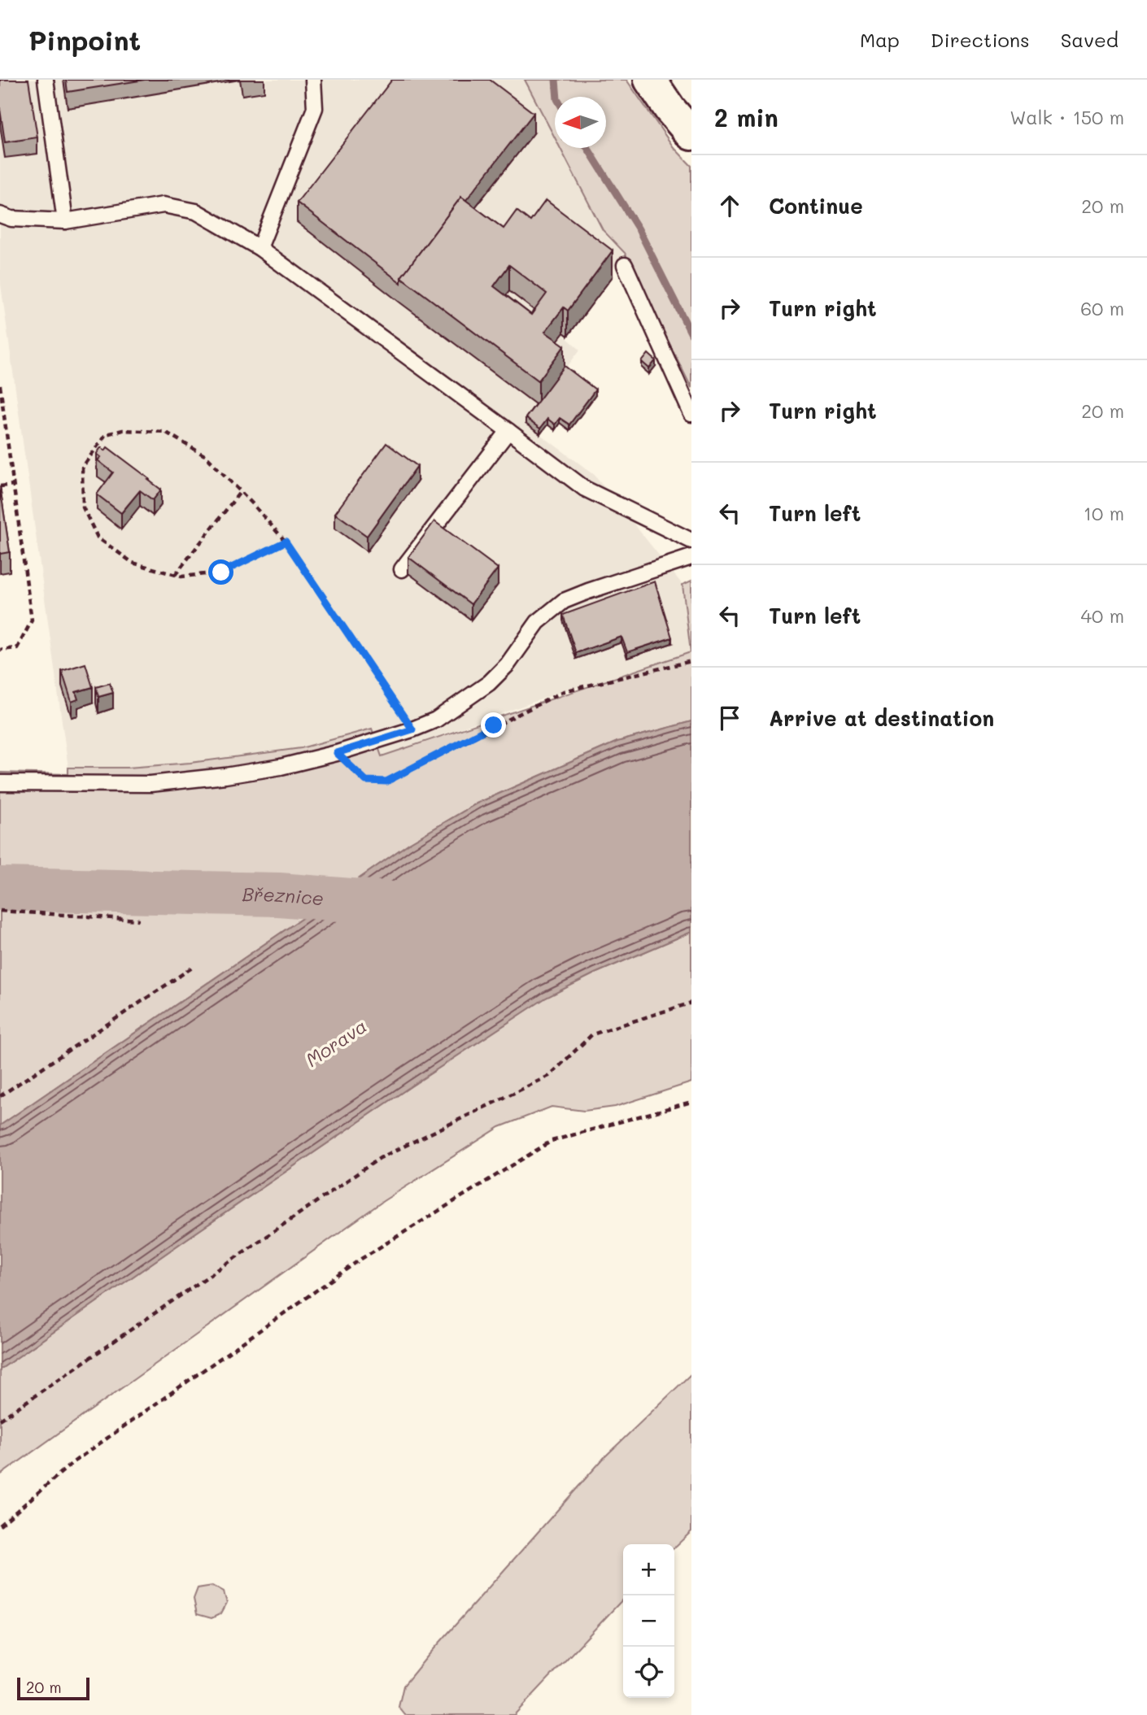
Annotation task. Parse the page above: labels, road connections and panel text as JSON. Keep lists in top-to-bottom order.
{
  "water": ["Březnice", "Morava"],
  "scale_bar": "20 m",
  "north": "left",
  "page": {
    "header": "Pinpoint",
    "nav": ["Map", "Directions", "Saved"],
    "heading": ["2 min", "Walk · 150 m"],
    "list": [
      ["Continue", "20 m"],
      ["Turn right", "60 m"],
      ["Turn right", "20 m"],
      ["Turn left", "10 m"],
      ["Turn left", "40 m"],
      "Arrive at destination"
    ],
    "map_buttons": ["+", "−"],
    "scale": "20 m"
  }
}
